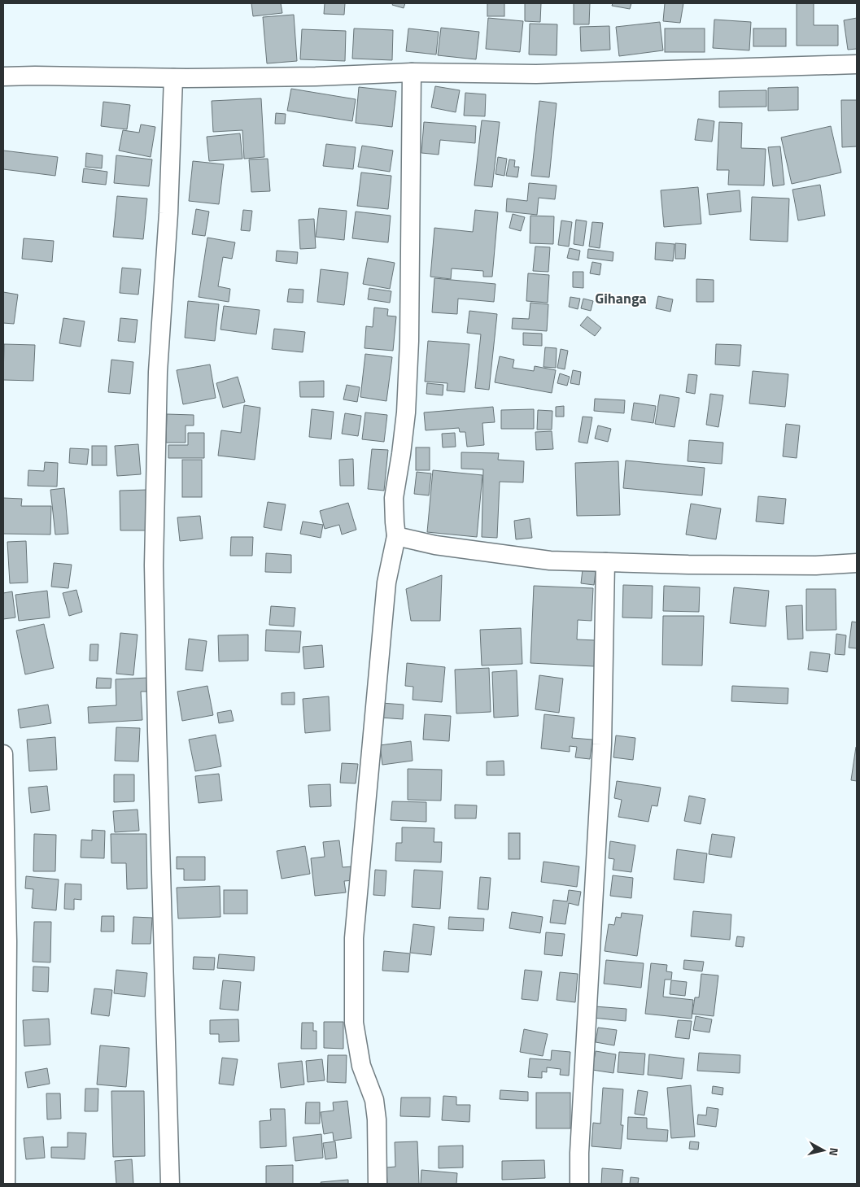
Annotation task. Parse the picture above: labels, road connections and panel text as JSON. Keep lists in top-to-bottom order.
{
  "districts": ["Gihanga"],
  "north": "right"
}
